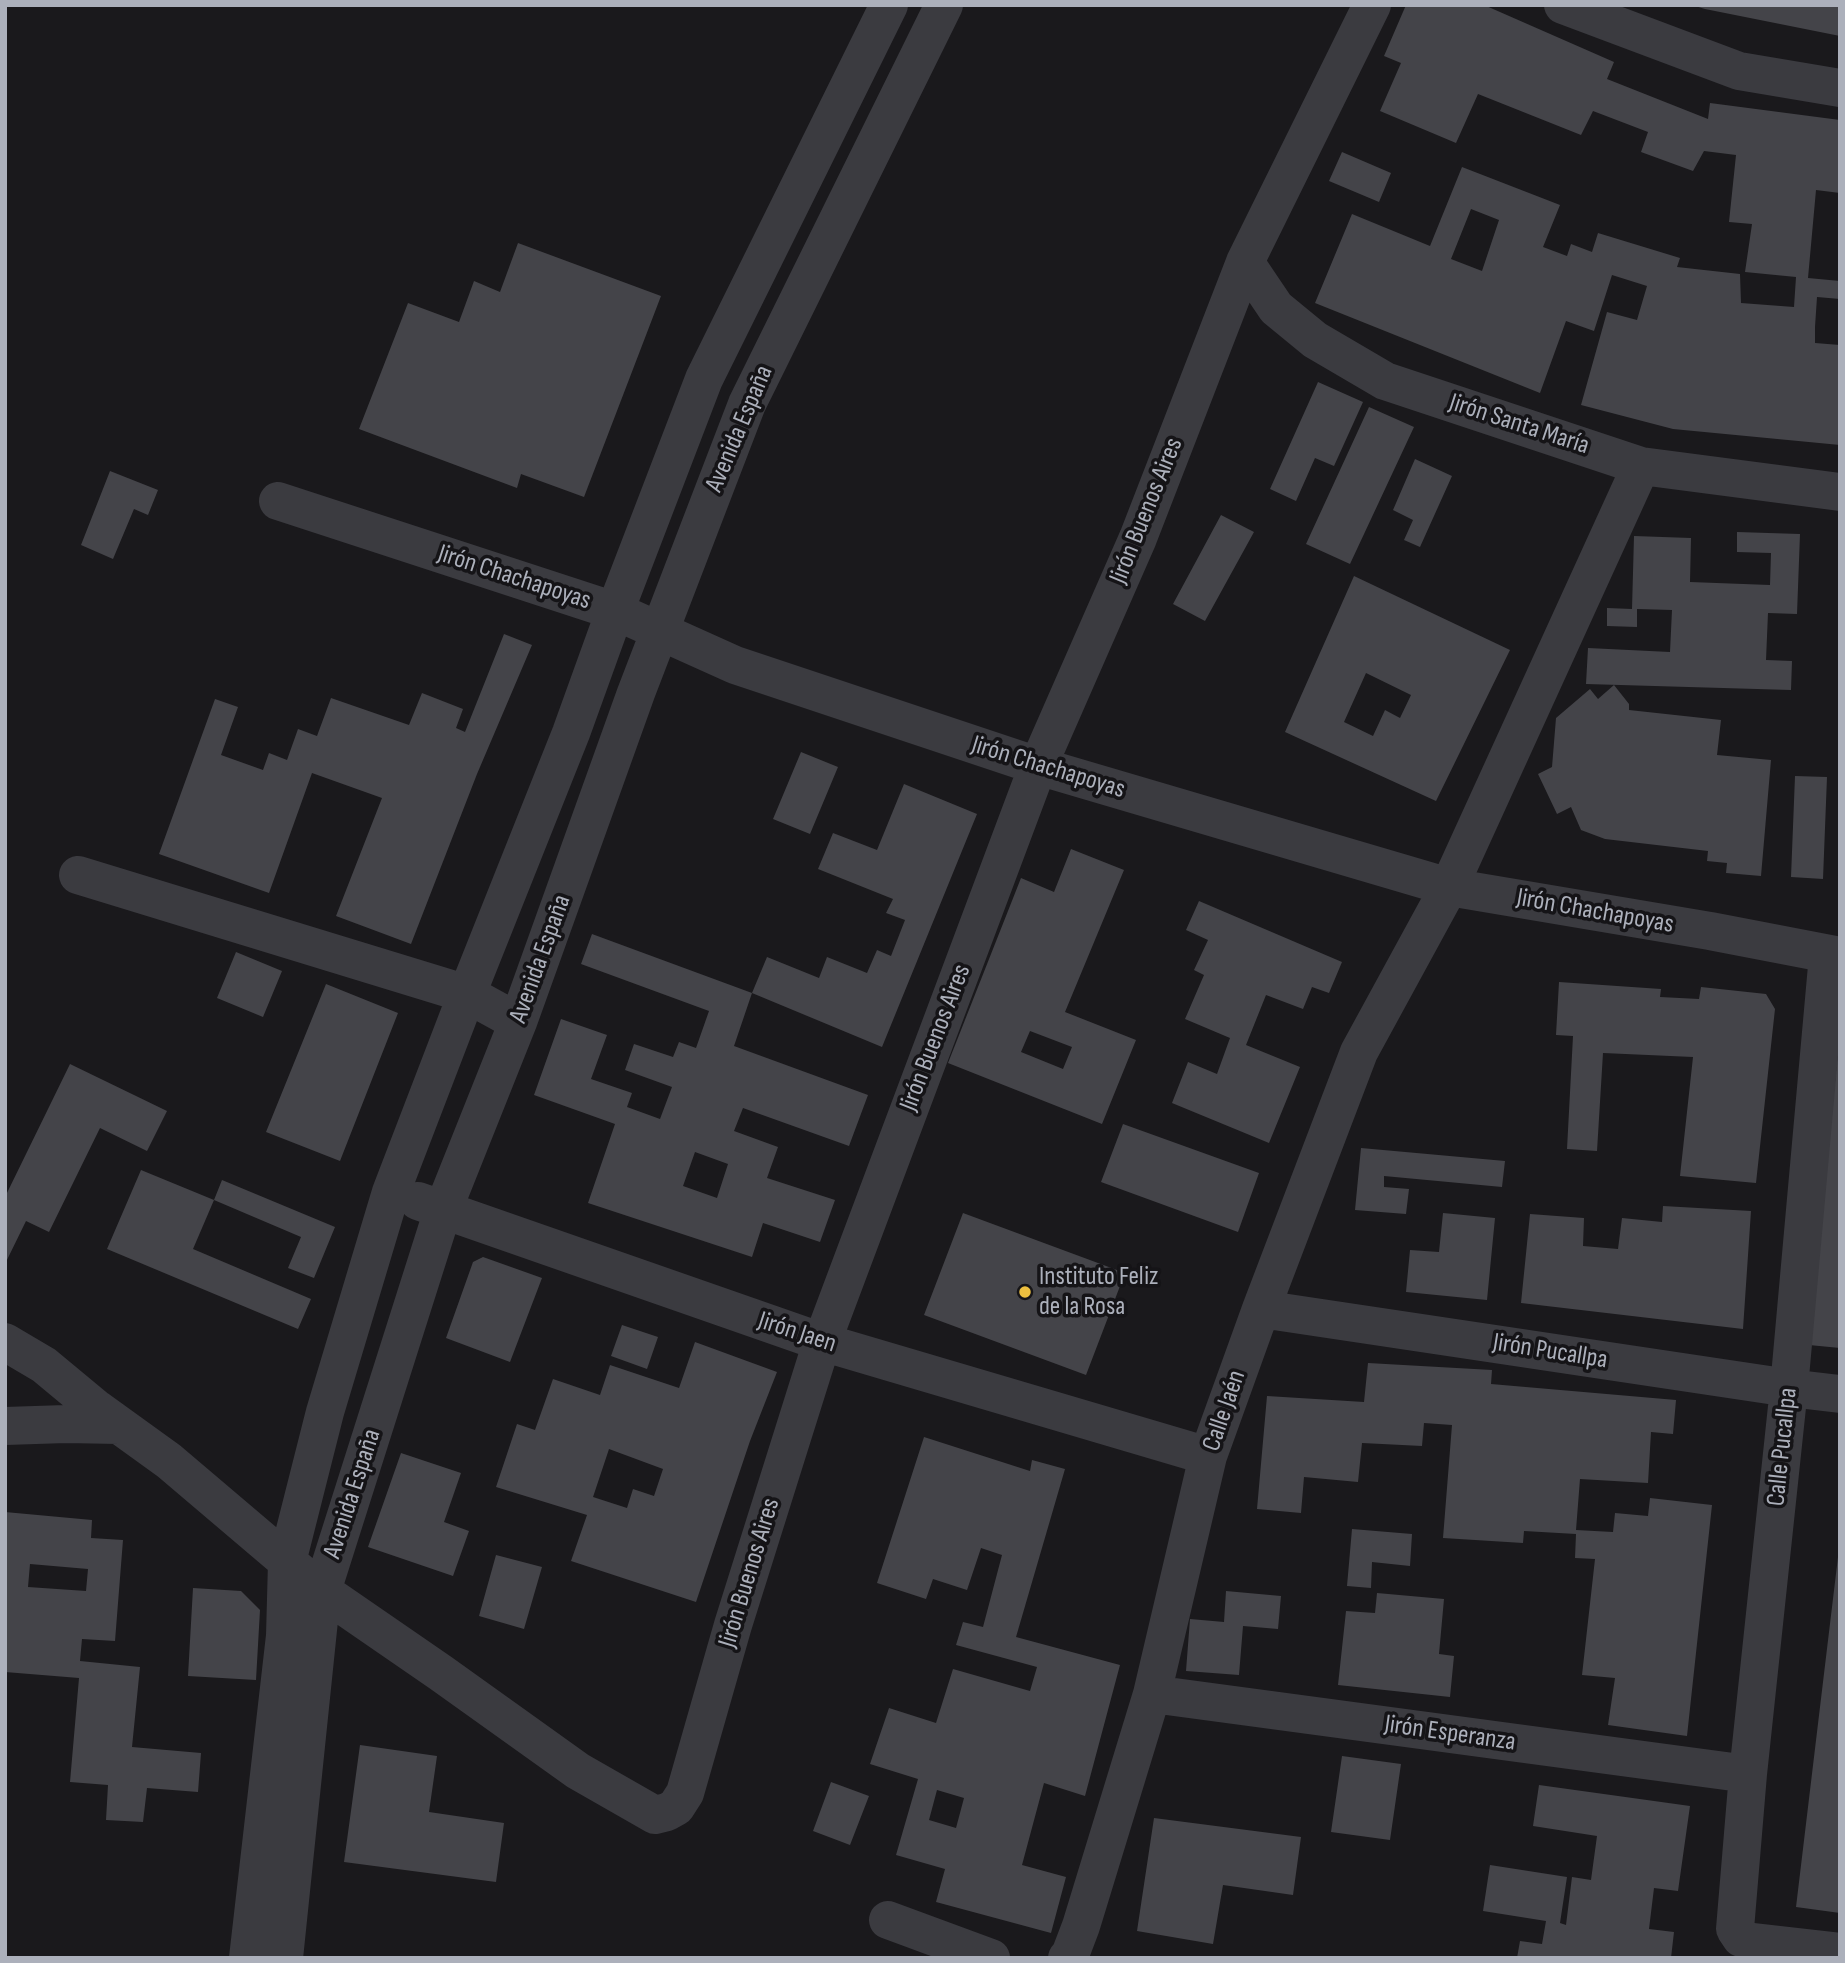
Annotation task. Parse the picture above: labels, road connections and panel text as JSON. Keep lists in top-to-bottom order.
{
  "streets": {
    "street": [
      "Jirón Santa María",
      "Avenida España",
      "Jirón Buenos Aires",
      "Jirón Chachapoyas",
      "Jirón Jaen",
      "Jirón Pucallpa",
      "Calle Jaén",
      "Calle Pucallpa",
      "Jirón Esperanza"
    ]
  },
  "crossings": [
    ["Jirón Santa María", "Jirón Buenos Aires"],
    ["Jirón Santa María", "Calle Jaén"],
    ["Avenida España", "Jirón Buenos Aires"],
    ["Avenida España", "Jirón Chachapoyas"],
    ["Avenida España", "Jirón Jaen"],
    ["Jirón Buenos Aires", "Jirón Chachapoyas"],
    ["Jirón Buenos Aires", "Jirón Jaen"],
    ["Jirón Chachapoyas", "Calle Jaén"],
    ["Jirón Chachapoyas", "Calle Pucallpa"],
    ["Jirón Jaen", "Calle Jaén"],
    ["Jirón Pucallpa", "Calle Jaén"],
    ["Jirón Pucallpa", "Calle Pucallpa"],
    ["Calle Jaén", "Jirón Esperanza"],
    ["Calle Pucallpa", "Jirón Esperanza"]
  ],
  "places": ["Instituto Feliz de la Rosa"]
}
